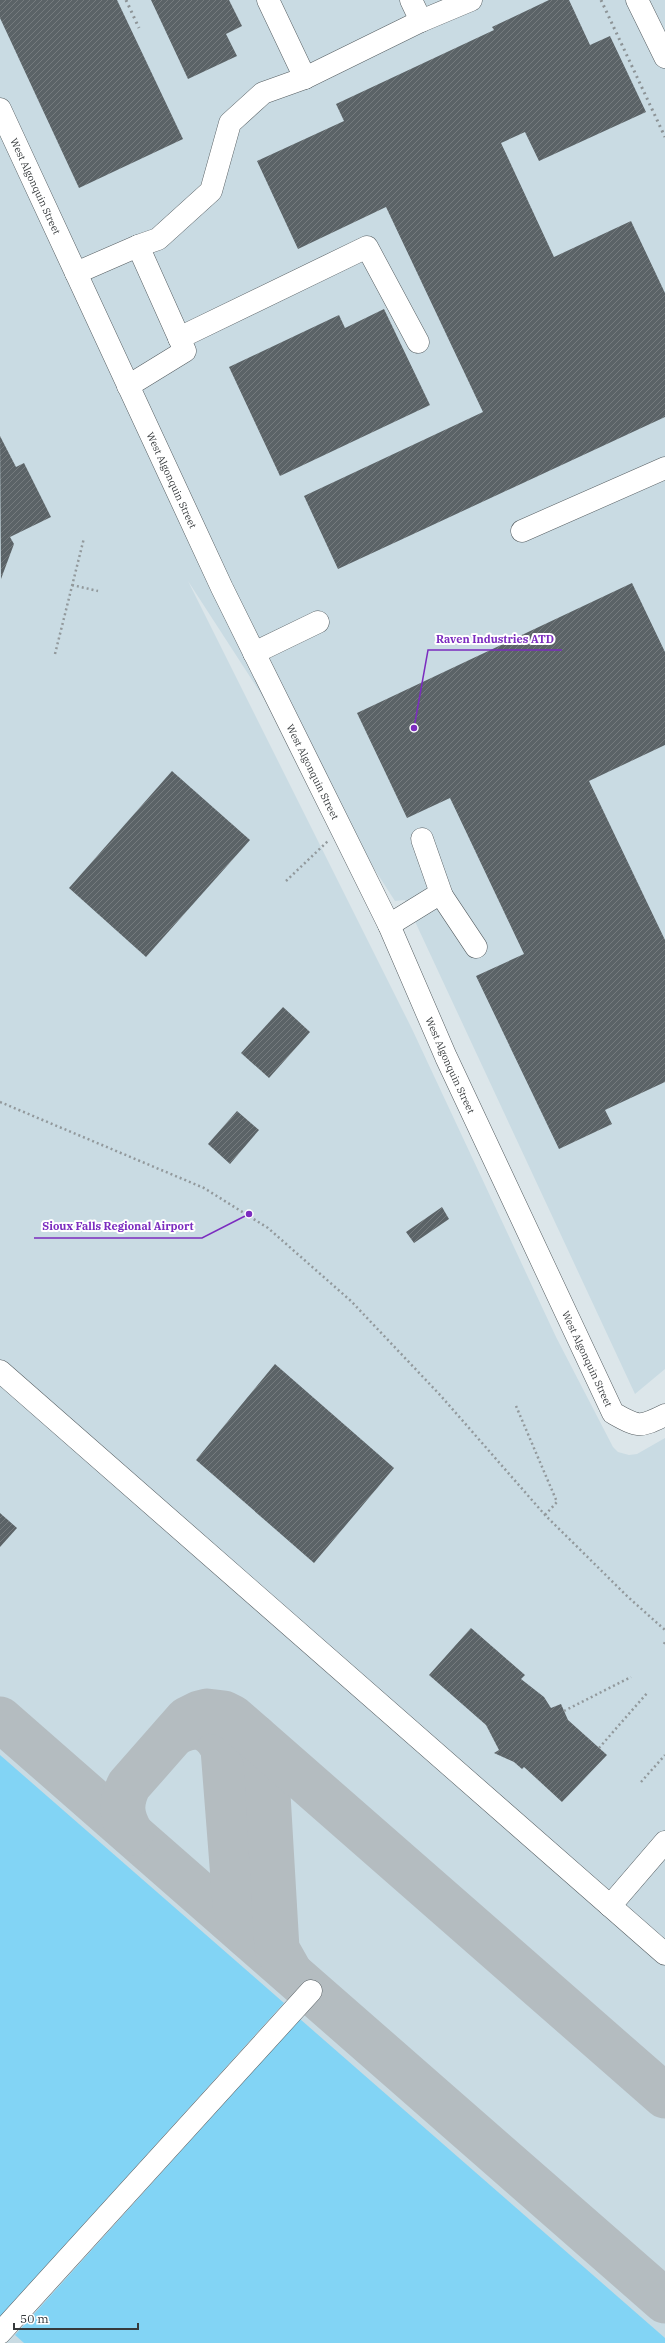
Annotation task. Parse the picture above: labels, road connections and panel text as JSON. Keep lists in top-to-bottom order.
{
  "streets": {
    "street": ["West Algonquin Street"]
  },
  "places": ["Raven Industries ATD", "Sioux Falls Regional Airport"],
  "scale_bar": "50 m"
}
